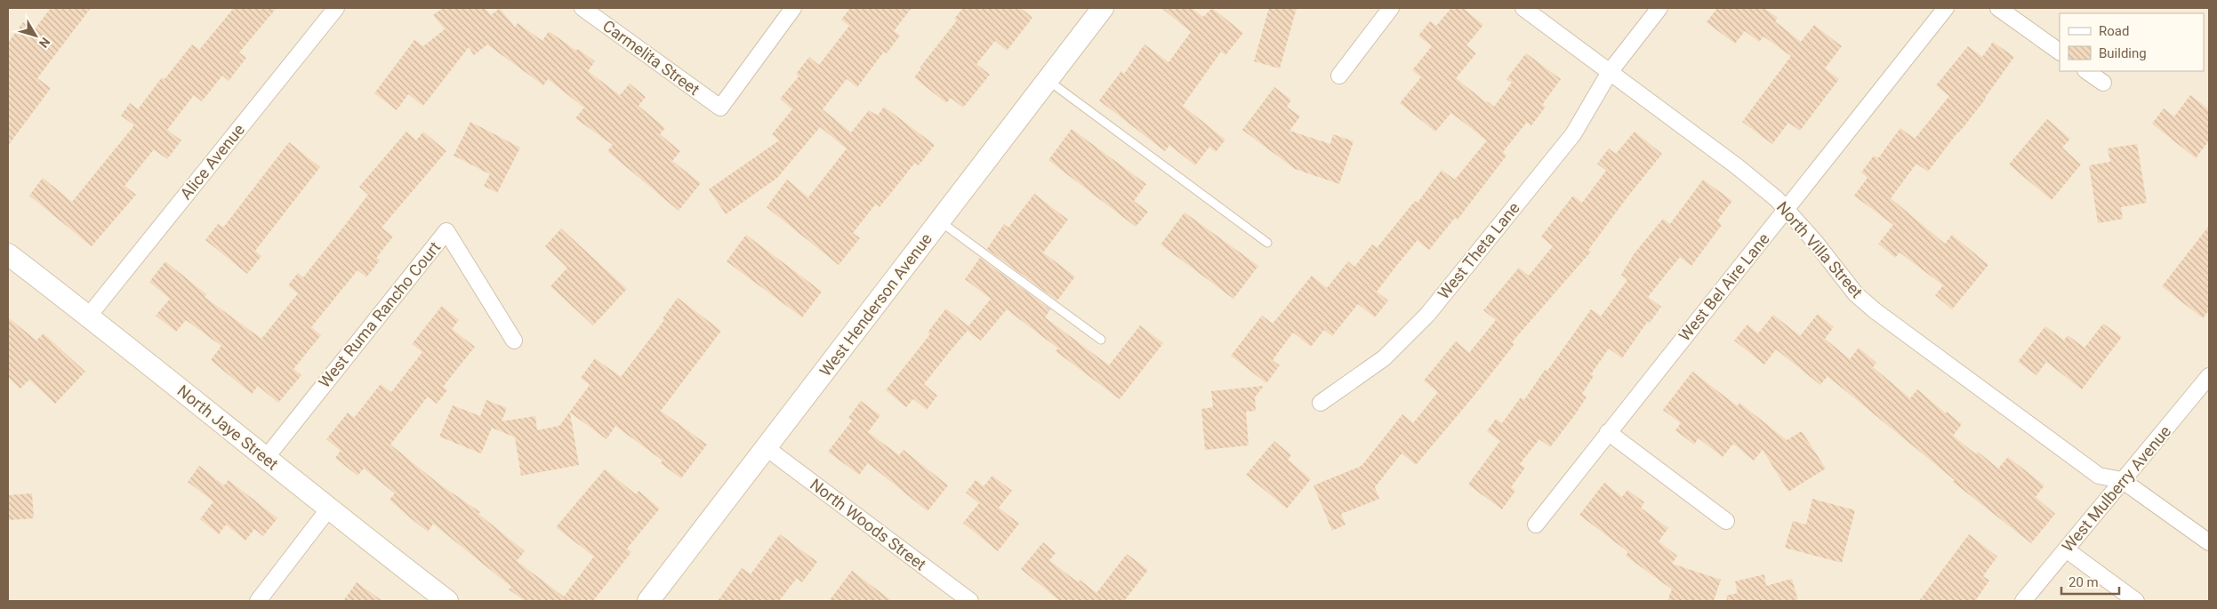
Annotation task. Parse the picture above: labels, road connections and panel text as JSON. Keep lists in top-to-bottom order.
{
  "streets": {
    "main road": ["West Henderson Avenue", "North Jaye Street"],
    "street": [
      "Carmelita Street",
      "Alice Avenue",
      "North Villa Street",
      "West Theta Lane",
      "West Bel Aire Lane",
      "West Ruma Rancho Court",
      "West Mulberry Avenue",
      "North Woods Street"
    ]
  },
  "crossings": [
    ["Alice Avenue", "North Jaye Street"],
    ["North Villa Street", "West Theta Lane"],
    ["North Villa Street", "West Bel Aire Lane"],
    ["North Villa Street", "West Mulberry Avenue"],
    ["West Henderson Avenue", "North Woods Street"],
    ["West Ruma Rancho Court", "North Jaye Street"]
  ],
  "legend": ["Road", "Building"],
  "scale_bar": "20 m",
  "north": "bottom right"
}
